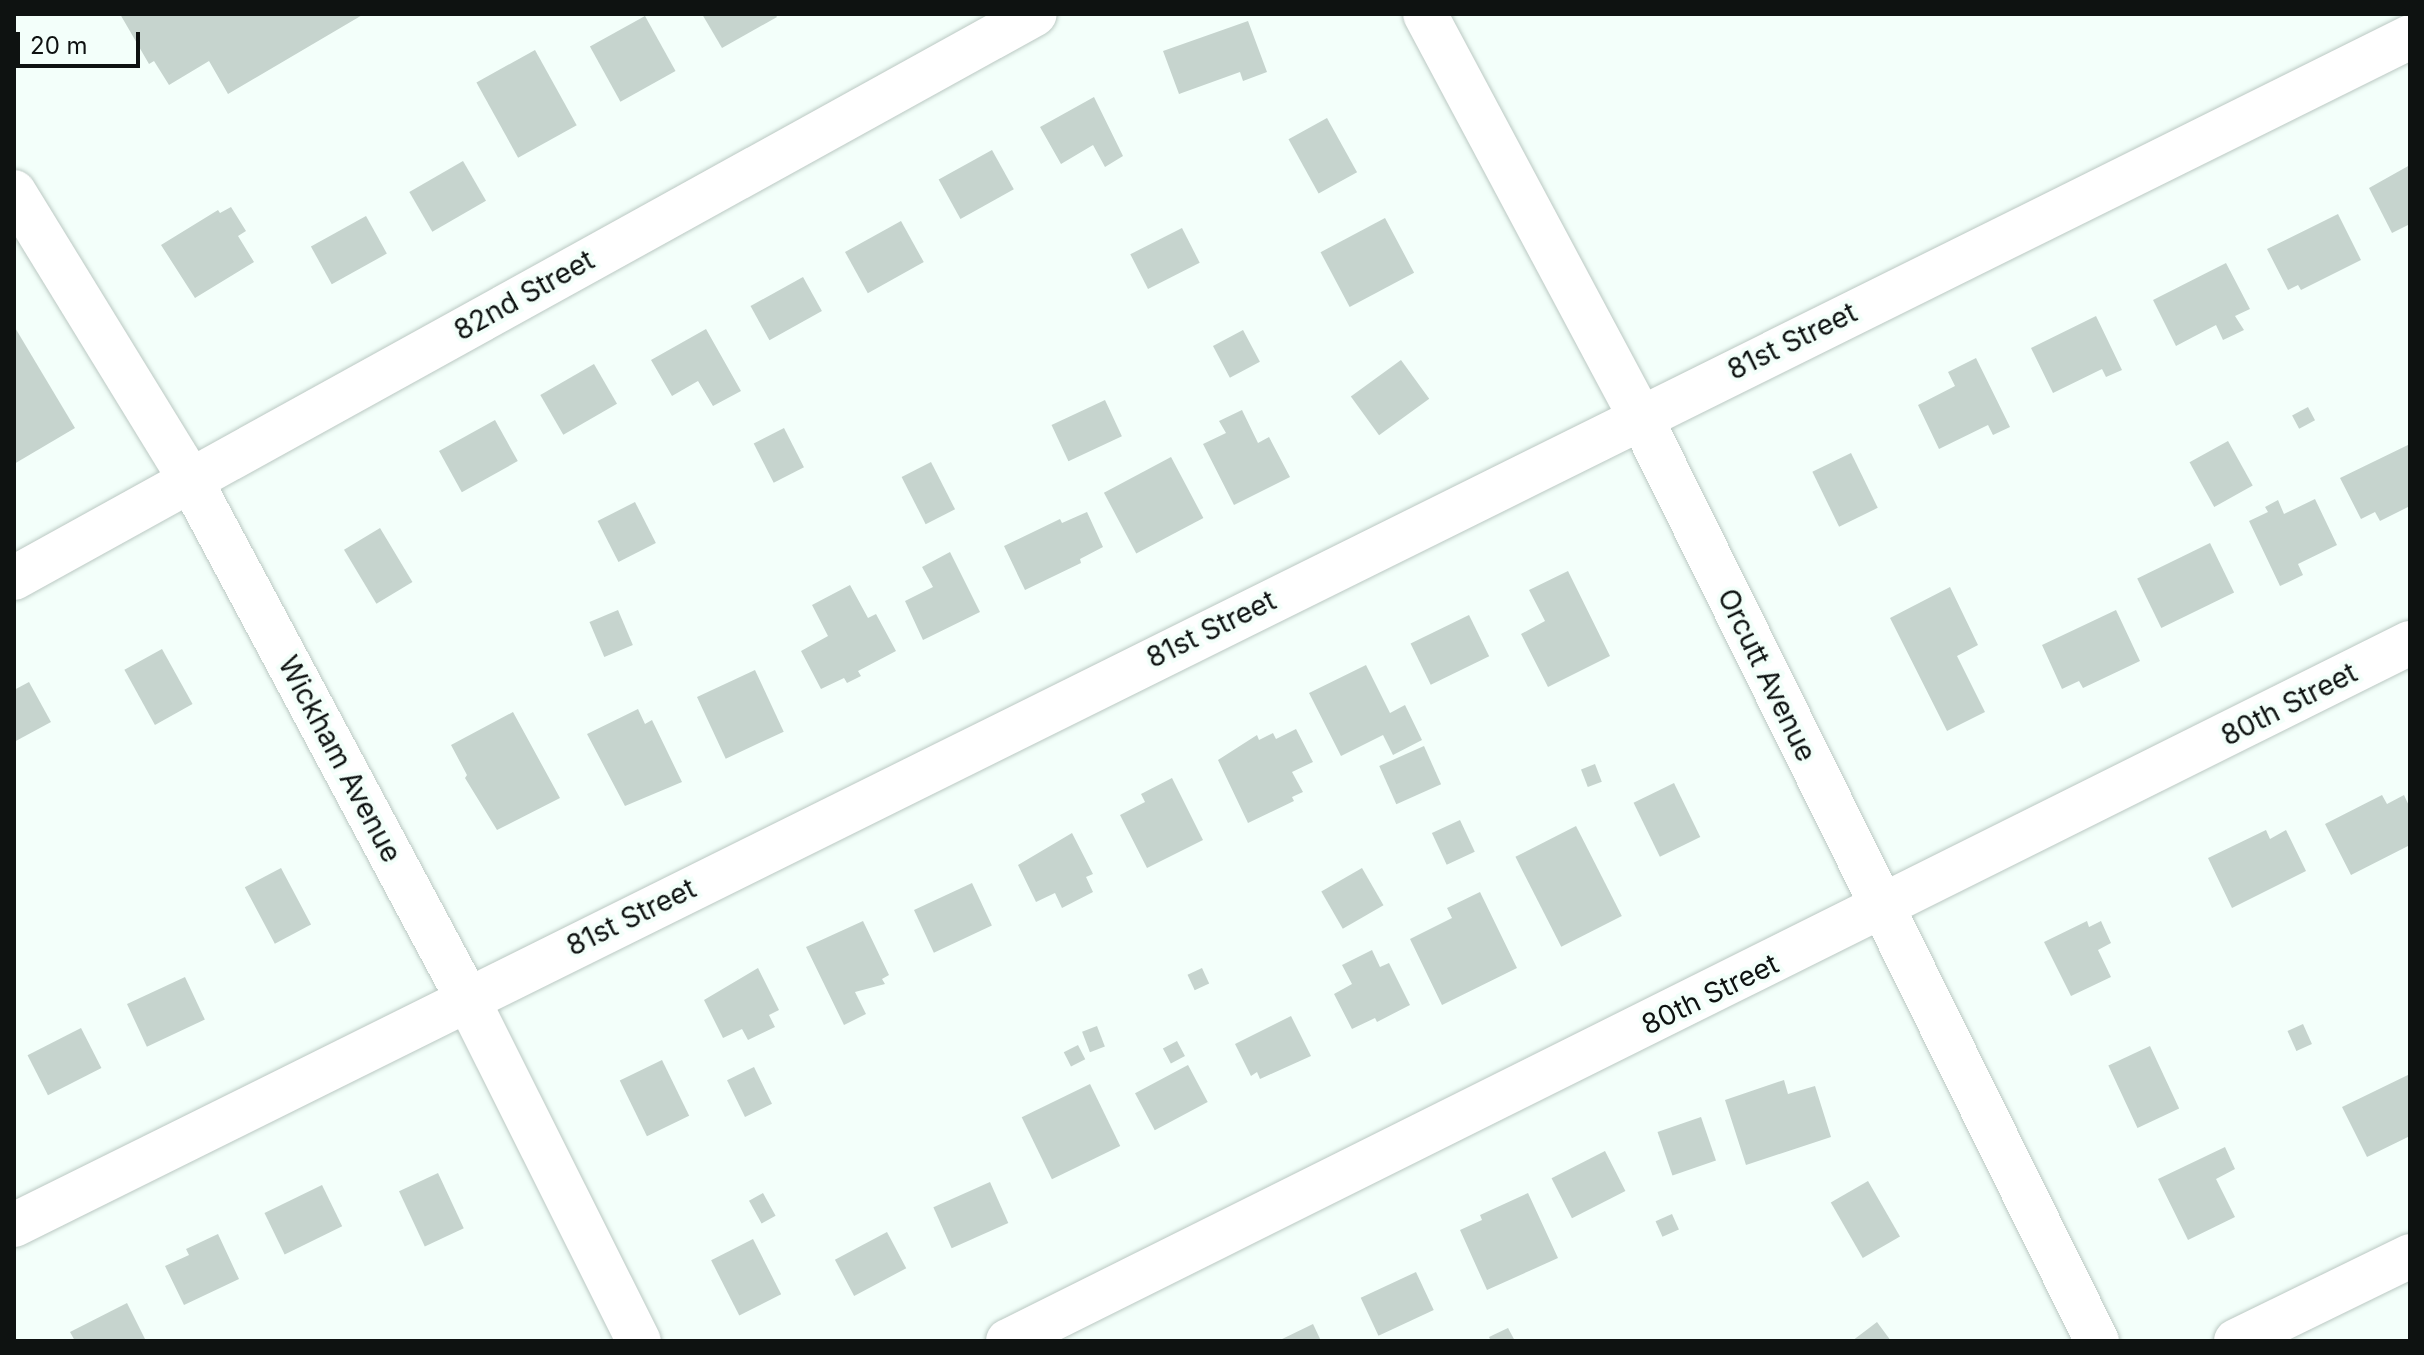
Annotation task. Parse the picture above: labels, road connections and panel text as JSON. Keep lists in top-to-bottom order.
{
  "streets": {
    "street": [
      "82nd Street",
      "81st Street",
      "Orcutt Avenue",
      "80th Street",
      "Wickham Avenue"
    ]
  },
  "crossings": [
    ["82nd Street", "Wickham Avenue"],
    ["81st Street", "Orcutt Avenue"],
    ["81st Street", "Wickham Avenue"],
    ["Orcutt Avenue", "80th Street"]
  ],
  "scale_bar": "20 m"
}
